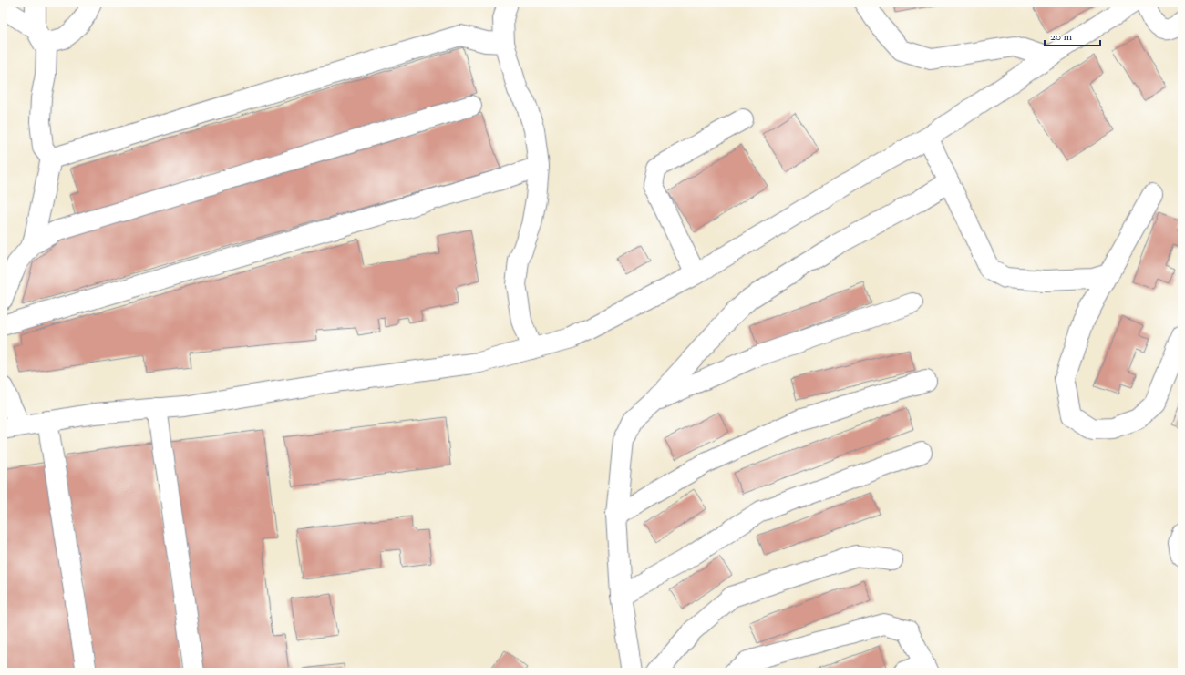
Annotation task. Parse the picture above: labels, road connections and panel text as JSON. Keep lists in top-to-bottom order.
{
  "scale_bar": "20 m"
}
